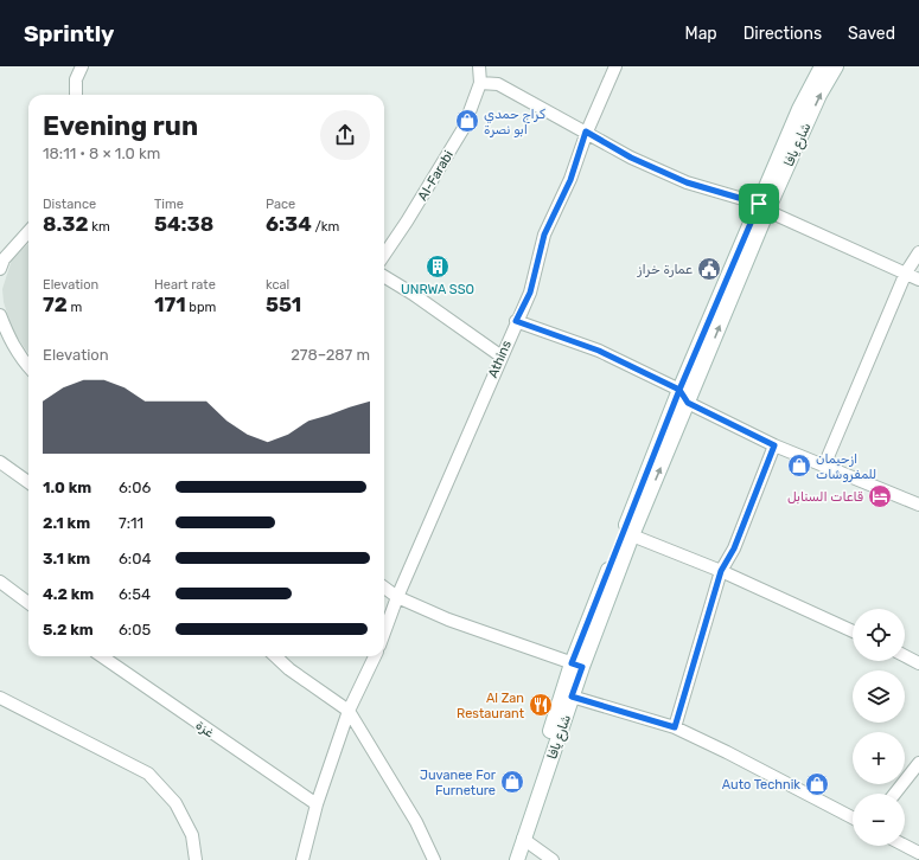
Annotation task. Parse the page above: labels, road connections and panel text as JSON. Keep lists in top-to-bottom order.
{
  "streets": {
    "main road": ["شارع يافا"],
    "street": ["Al-Farabi", "Athins", "غزة"]
  },
  "places": {
    "shop": [
      "كراج حمدي ابو نصرة",
      "ازحيمان للمفروشات",
      "Juvanee For Furneture",
      "Auto Technik"
    ],
    "building": ["UNRWA SSO"],
    "public building": ["عمارة خراز"],
    "hotel": ["قاعات السنابل"],
    "restaurant": ["Al Zan Restaurant"]
  },
  "page": {
    "header": "Sprintly",
    "nav": ["Map", "Directions", "Saved"],
    "heading": ["Evening run", "18:11 · 8 × 1.0 km"],
    "stats": [
      ["Distance", "8.32 km"],
      ["Time", "54:38"],
      ["Pace", "6:34 /km"],
      ["Elevation", "72 m"],
      ["Heart rate", "171 bpm"],
      ["kcal", "551"]
    ],
    "chart": ["Elevation", "278–287 m"],
    "list": [
      {
        "name": "1.0 km",
        "note": "6:06"
      },
      {
        "name": "2.1 km",
        "note": "7:11"
      },
      {
        "name": "3.1 km",
        "note": "6:04"
      },
      {
        "name": "4.2 km",
        "note": "6:54"
      },
      {
        "name": "5.2 km",
        "note": "6:05"
      }
    ],
    "map_buttons": ["+", "−"]
  }
}
